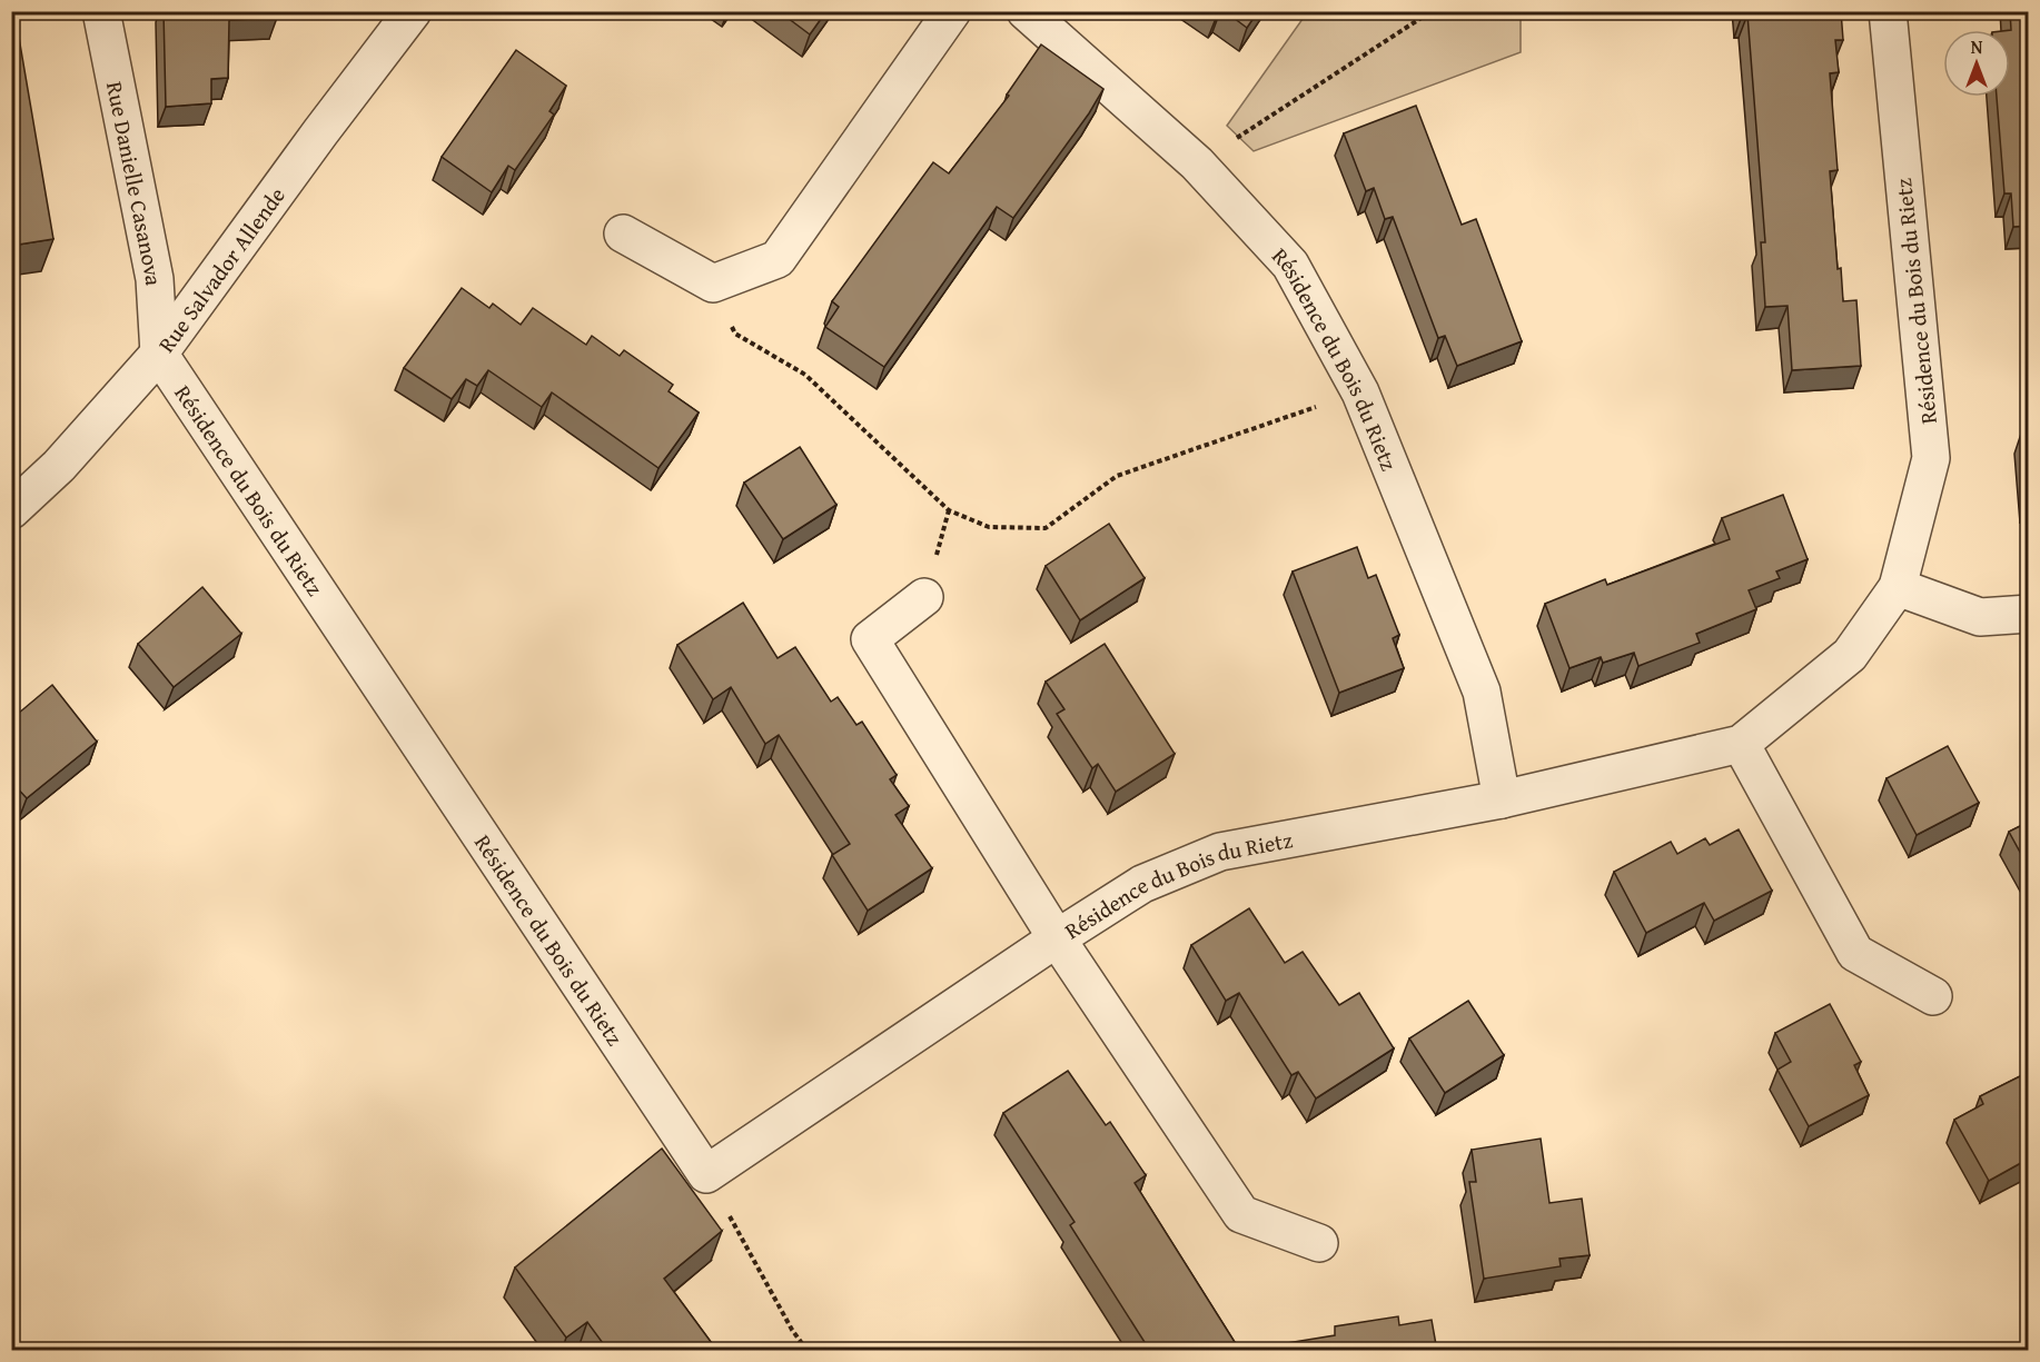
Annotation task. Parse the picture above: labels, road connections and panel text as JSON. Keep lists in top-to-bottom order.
{
  "streets": {
    "street": ["Rue Danielle Casanova", "Rue Salvador Allende", "Résidence du Bois du Rietz"]
  },
  "crossings": [
    ["Rue Danielle Casanova", "Rue Salvador Allende"],
    ["Rue Danielle Casanova", "Résidence du Bois du Rietz"],
    ["Rue Salvador Allende", "Résidence du Bois du Rietz"]
  ],
  "north": "top"
}
